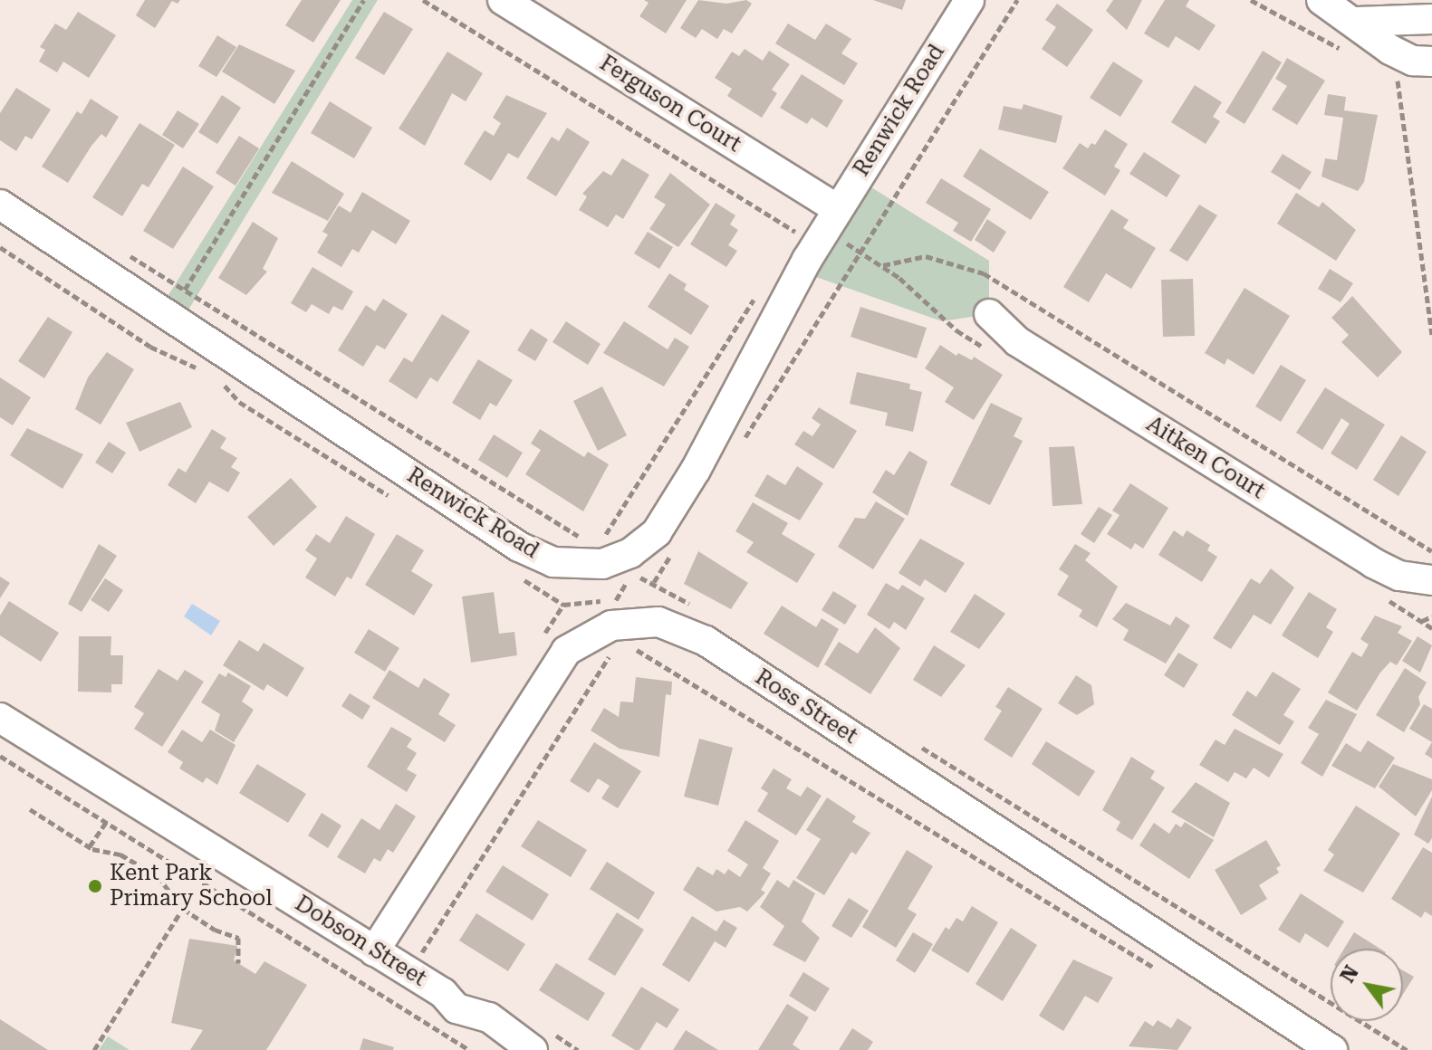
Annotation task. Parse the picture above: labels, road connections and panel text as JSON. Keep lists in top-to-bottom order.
{
  "streets": {
    "street": [
      "Ferguson Court",
      "Renwick Road",
      "Aitken Court",
      "Ross Street",
      "Dobson Street"
    ]
  },
  "crossings": [
    ["Ferguson Court", "Renwick Road"],
    ["Ross Street", "Dobson Street"]
  ],
  "places": ["Kent Park Primary School"],
  "north": "top left"
}
